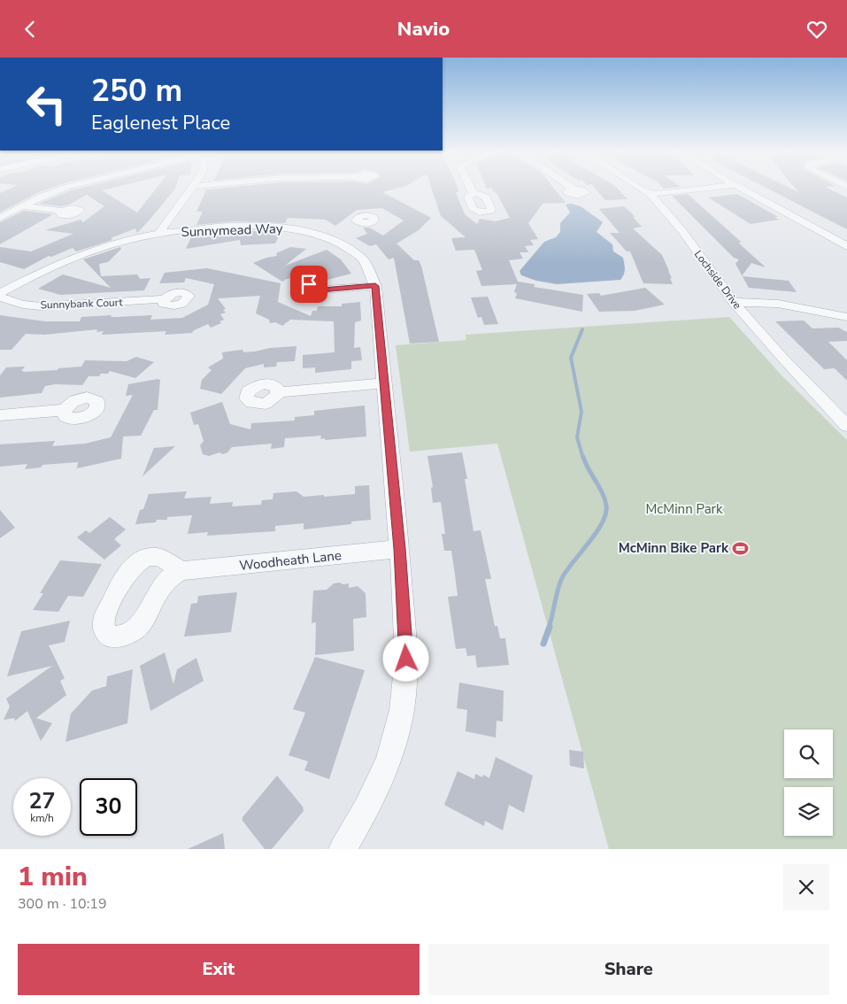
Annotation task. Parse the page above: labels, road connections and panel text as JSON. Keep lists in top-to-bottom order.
{
  "streets": {
    "street": [
      "Sunnymead Way",
      "Lochside Drive",
      "Sunnybank Court",
      "Woodheath Lane"
    ]
  },
  "crossings": [
    ["Sunnymead Way", "Woodheath Lane"]
  ],
  "parks": ["McMinn Park"],
  "places": {
    "sports": ["McMinn Bike Park"]
  },
  "page": {
    "header": "Navio",
    "turn": ["250 m", "Eaglenest Place"],
    "speed": "27 km/h",
    "limit": "30",
    "heading": ["1 min", "300 m · 10:19"],
    "buttons": ["Exit", "Share"]
  }
}
